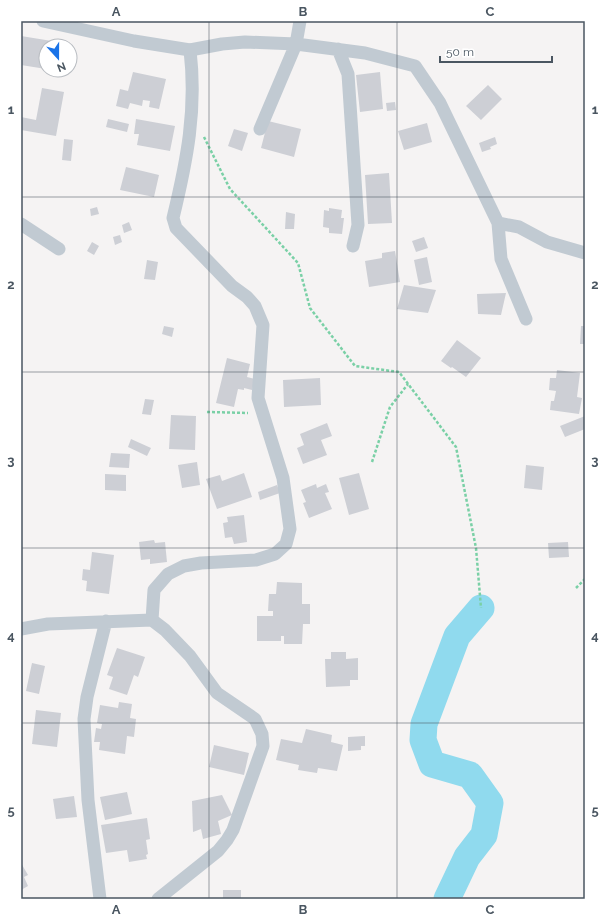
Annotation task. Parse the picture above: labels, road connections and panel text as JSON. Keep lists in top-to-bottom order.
{
  "scale_bar": "50 m",
  "north": "bottom",
  "grid": {
    "columns": ["A", "B", "C"],
    "rows": [
      "1",
      "2",
      "3",
      "4",
      "5"
    ]
  }
}
